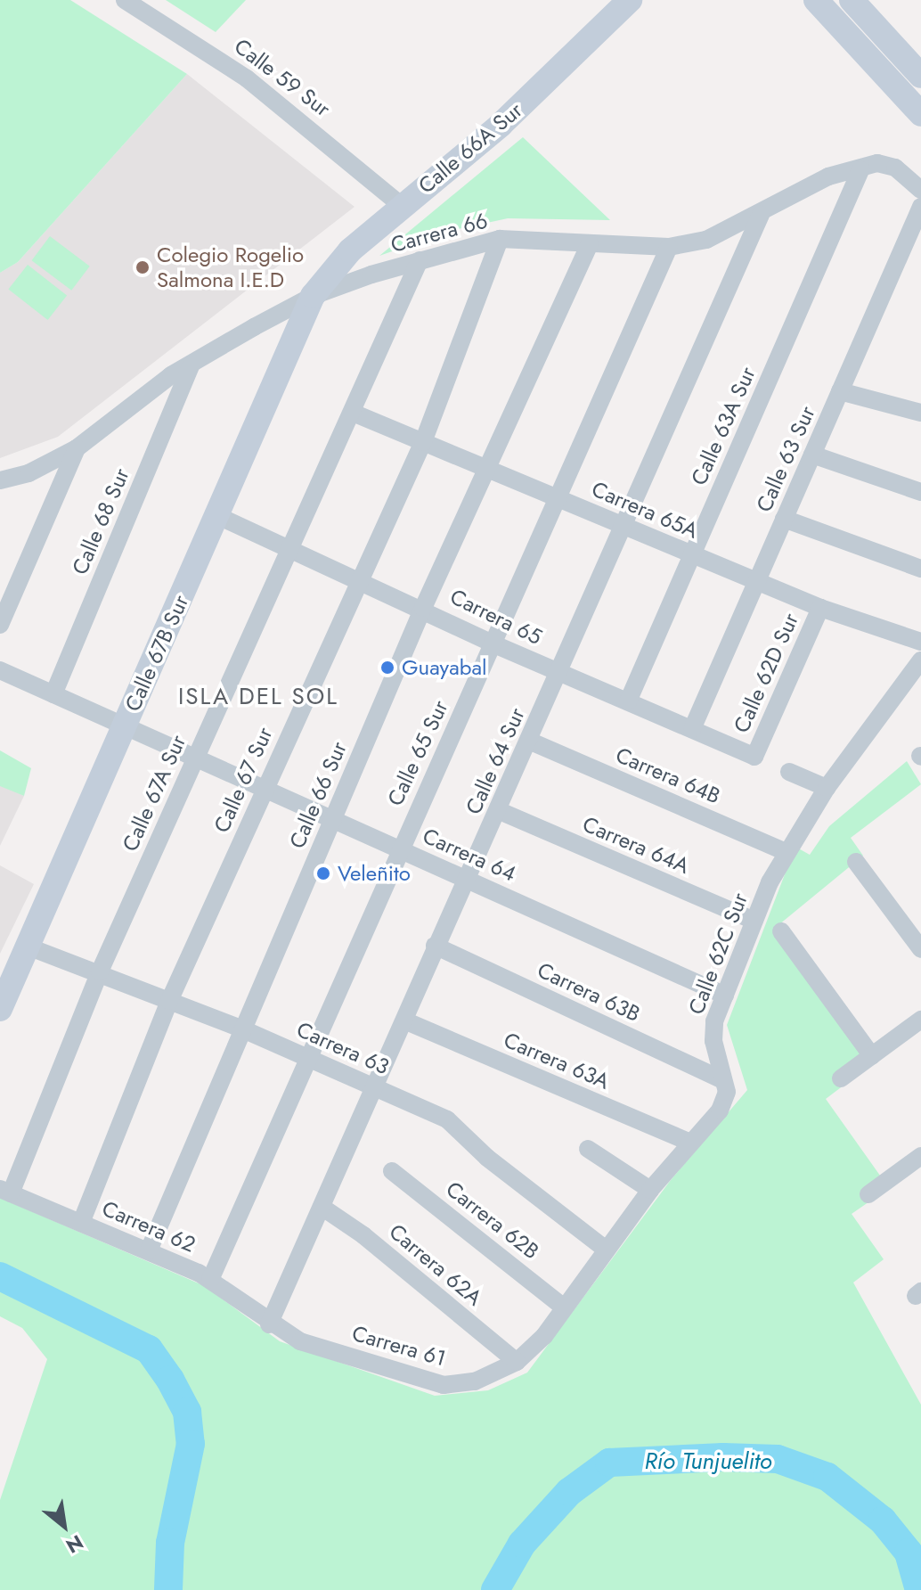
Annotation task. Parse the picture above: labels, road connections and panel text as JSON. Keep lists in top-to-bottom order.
{
  "streets": {
    "street": [
      "Calle 59 Sur",
      "Calle 66A Sur",
      "Carrera 66",
      "Calle 63A Sur",
      "Calle 63 Sur",
      "Carrera 65A",
      "Calle 68 Sur",
      "Carrera 65",
      "Calle 67B Sur",
      "Calle 62D Sur",
      "Calle 65 Sur",
      "Calle 64 Sur",
      "Carrera 64B",
      "Calle 67 Sur",
      "Calle 67A Sur",
      "Calle 66 Sur",
      "Carrera 64A",
      "Carrera 64",
      "Calle 62C Sur",
      "Carrera 63B",
      "Carrera 63",
      "Carrera 63A",
      "Carrera 62B",
      "Carrera 62",
      "Carrera 62A",
      "Carrera 61"
    ]
  },
  "crossings": [
    ["Calle 59 Sur", "Calle 66A Sur"],
    ["Calle 66A Sur", "Carrera 66"],
    ["Calle 66A Sur", "Calle 67B Sur"],
    ["Carrera 66", "Calle 63A Sur"],
    ["Carrera 66", "Calle 68 Sur"],
    ["Carrera 66", "Calle 67B Sur"],
    ["Carrera 66", "Calle 65 Sur"],
    ["Carrera 66", "Calle 64 Sur"],
    ["Carrera 66", "Calle 67 Sur"],
    ["Carrera 66", "Calle 67A Sur"],
    ["Carrera 66", "Calle 66 Sur"],
    ["Calle 63A Sur", "Carrera 65A"],
    ["Calle 63A Sur", "Carrera 65"],
    ["Calle 63 Sur", "Carrera 65A"],
    ["Calle 63 Sur", "Carrera 65"],
    ["Carrera 65A", "Calle 62D Sur"],
    ["Carrera 65A", "Calle 65 Sur"],
    ["Carrera 65A", "Calle 64 Sur"],
    ["Carrera 65A", "Calle 67 Sur"],
    ["Carrera 65A", "Calle 67A Sur"],
    ["Carrera 65A", "Calle 66 Sur"],
    ["Calle 68 Sur", "Carrera 64"],
    ["Carrera 65", "Calle 67B Sur"],
    ["Carrera 65", "Calle 62D Sur"],
    ["Carrera 65", "Calle 65 Sur"],
    ["Carrera 65", "Calle 64 Sur"],
    ["Carrera 65", "Calle 67 Sur"],
    ["Carrera 65", "Calle 67A Sur"],
    ["Carrera 65", "Calle 66 Sur"],
    ["Calle 67B Sur", "Carrera 64"],
    ["Calle 67B Sur", "Carrera 63"],
    ["Calle 65 Sur", "Carrera 64"],
    ["Calle 65 Sur", "Carrera 63"],
    ["Calle 65 Sur", "Carrera 62"],
    ["Calle 64 Sur", "Carrera 64B"],
    ["Calle 64 Sur", "Carrera 64A"],
    ["Calle 64 Sur", "Carrera 64"],
    ["Calle 64 Sur", "Carrera 63B"],
    ["Calle 64 Sur", "Carrera 63"],
    ["Calle 64 Sur", "Carrera 63A"],
    ["Calle 64 Sur", "Carrera 62"],
    ["Calle 64 Sur", "Carrera 62A"],
    ["Calle 64 Sur", "Carrera 61"],
    ["Carrera 64B", "Calle 62C Sur"],
    ["Calle 67 Sur", "Carrera 64"],
    ["Calle 67 Sur", "Carrera 63"],
    ["Calle 67 Sur", "Carrera 62"],
    ["Calle 67A Sur", "Carrera 64"],
    ["Calle 67A Sur", "Carrera 63"],
    ["Calle 67A Sur", "Carrera 62"],
    ["Calle 66 Sur", "Carrera 64"],
    ["Calle 66 Sur", "Carrera 63"],
    ["Calle 66 Sur", "Carrera 62"],
    ["Carrera 64A", "Calle 62C Sur"],
    ["Carrera 64", "Calle 62C Sur"],
    ["Calle 62C Sur", "Carrera 63B"],
    ["Calle 62C Sur", "Carrera 63"],
    ["Calle 62C Sur", "Carrera 63A"],
    ["Calle 62C Sur", "Carrera 62B"],
    ["Calle 62C Sur", "Carrera 62A"],
    ["Calle 62C Sur", "Carrera 61"],
    ["Carrera 62", "Carrera 61"],
    ["Carrera 62A", "Carrera 61"]
  ],
  "districts": ["ISLA DEL SOL"],
  "water": ["Río Tunjuelito"],
  "places": ["Colegio Rogelio Salmona I.E.D", "Guayabal", "Veleñito"],
  "north": "bottom right"
}
